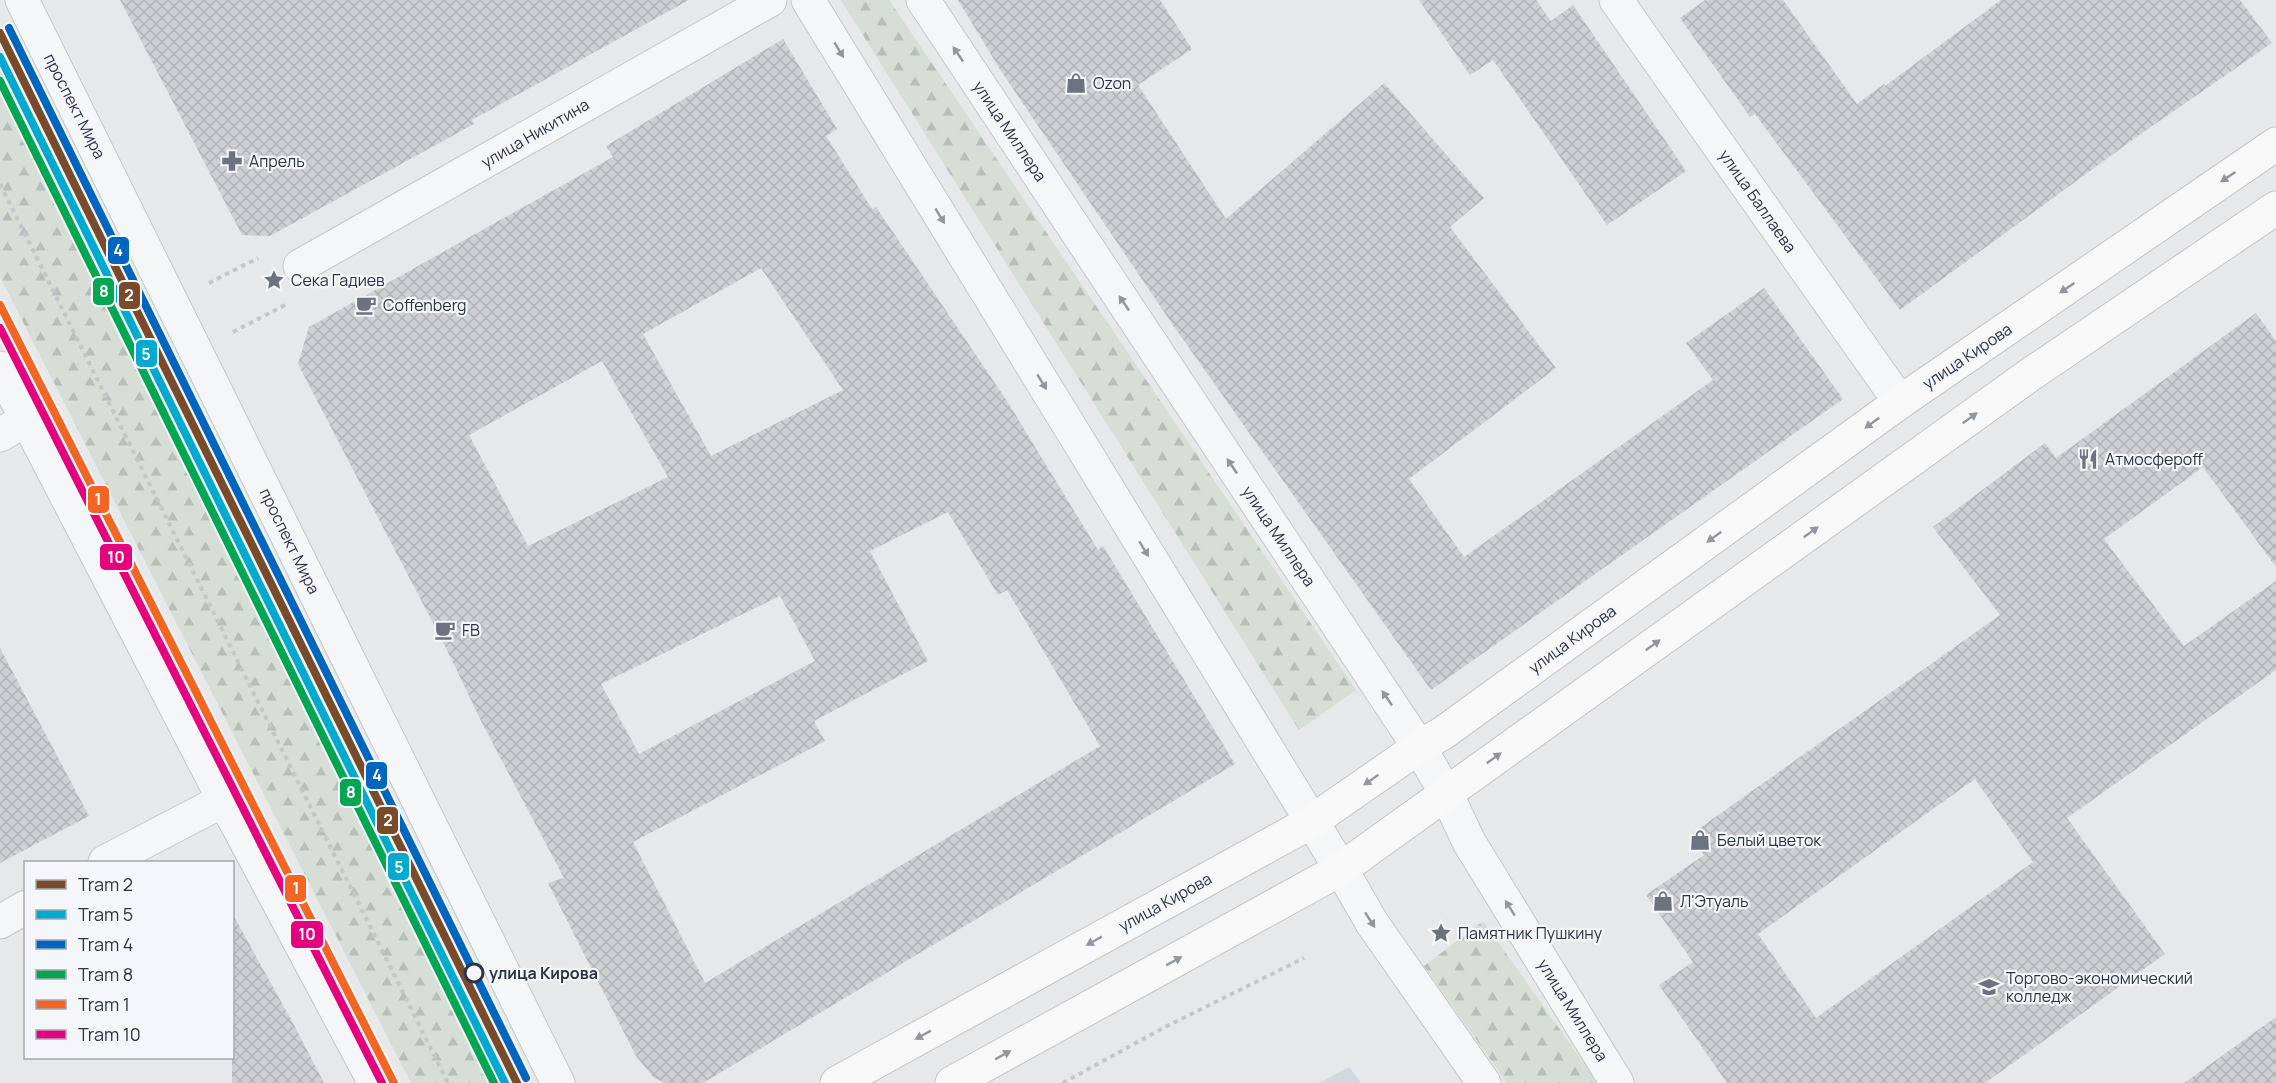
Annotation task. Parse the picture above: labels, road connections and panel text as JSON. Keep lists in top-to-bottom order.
{
  "streets": {
    "main road": ["улица Кирова"],
    "street": [
      "проспект Мира",
      "улица Миллера",
      "улица Никитина",
      "улица Баллаева"
    ]
  },
  "crossings": [
    ["улица Миллера", "улица Кирова"],
    ["улица Баллаева", "улица Кирова"]
  ],
  "places": {
    "shop": ["Ozon", "Белый цветок", "Л'Этуаль"],
    "pharmacy": ["Апрель"],
    "place": ["Сека Гадиев", "Памятник Пушкину"],
    "cafe": ["Coffenberg", "FB"],
    "restaurant": ["Атмосферoff"],
    "other": ["улица Кирова"],
    "school or university": ["Торгово-экономический колледж"]
  },
  "lines": [
    "tram line 4",
    "tram line 2",
    "tram line 5",
    "tram line 8",
    "tram line 1",
    "tram line 10"
  ],
  "legend": [
    "Tram 2",
    "Tram 5",
    "Tram 4",
    "Tram 8",
    "Tram 1",
    "Tram 10"
  ]
}
